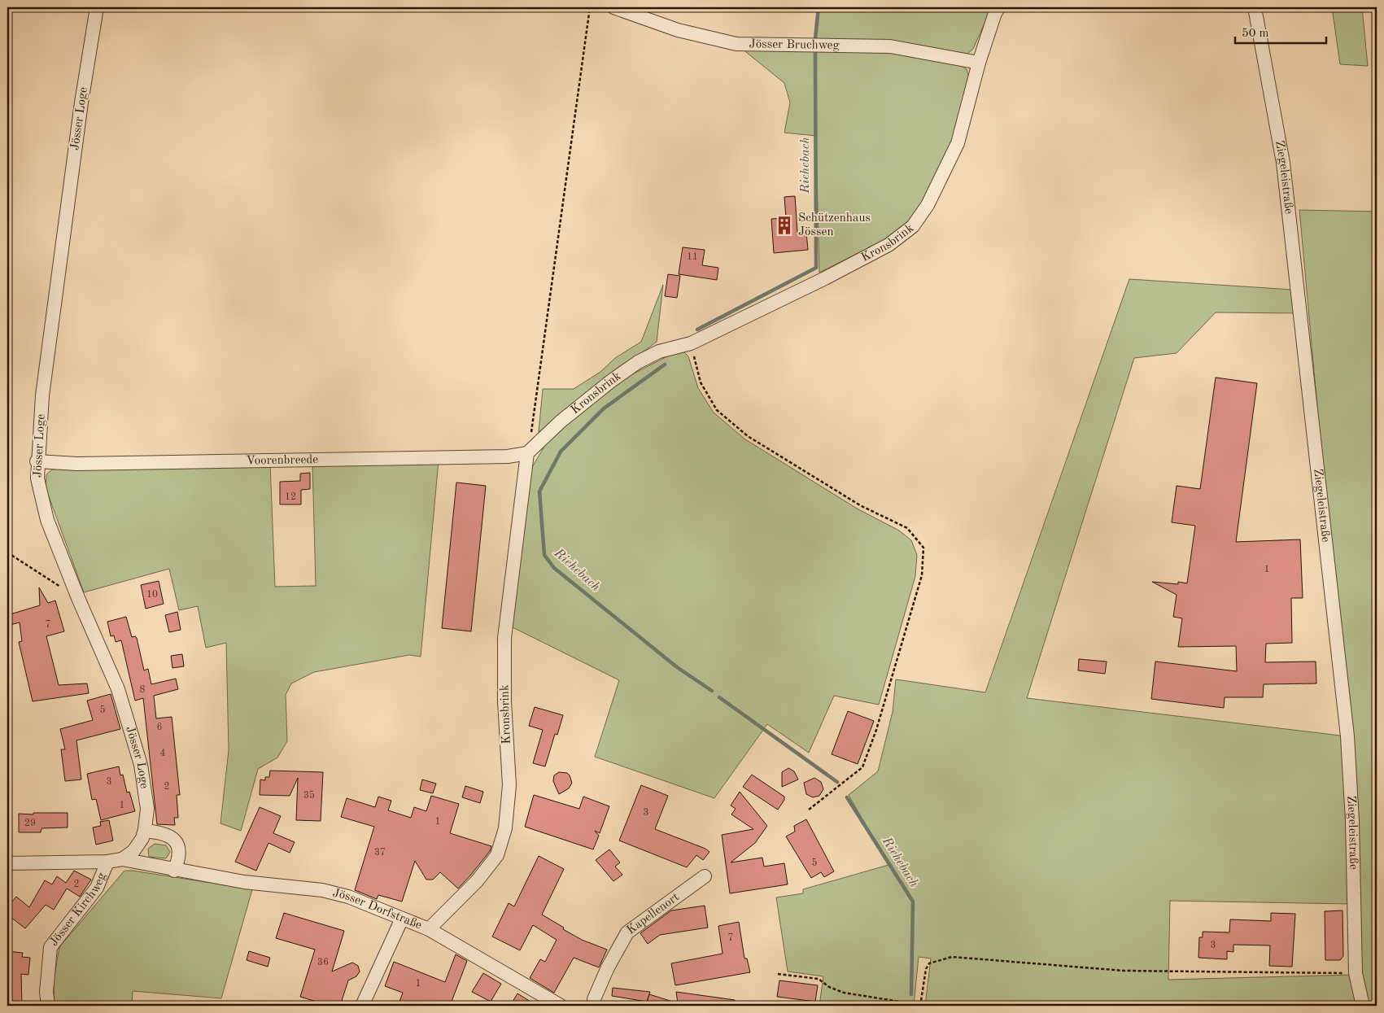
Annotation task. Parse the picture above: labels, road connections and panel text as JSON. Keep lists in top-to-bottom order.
{
  "streets": {
    "street": [
      "Jösser Bruchweg",
      "Jösser Loge",
      "Ziegeleistraße",
      "Kronsbrink",
      "Voorenbreede",
      "Jösser Kirchweg",
      "Jösser Dorfstraße",
      "Kapellenort"
    ]
  },
  "crossings": [
    ["Jösser Bruchweg", "Kronsbrink"],
    ["Jösser Loge", "Voorenbreede"],
    ["Jösser Loge", "Jösser Dorfstraße"],
    ["Kronsbrink", "Voorenbreede"],
    ["Kronsbrink", "Jösser Dorfstraße"],
    ["Jösser Kirchweg", "Jösser Dorfstraße"]
  ],
  "water": ["Riehebach"],
  "places": {
    "building": ["Schützenhaus Jössen"]
  },
  "house_numbers": [
    "11",
    "12",
    "1",
    "10",
    "7",
    "8",
    "5",
    "6",
    "4",
    "3",
    "2",
    "35",
    "1",
    "3",
    "1",
    "29",
    "37",
    "5",
    "2",
    "7",
    "3",
    "36",
    "1"
  ],
  "scale_bar": "50 m"
}
